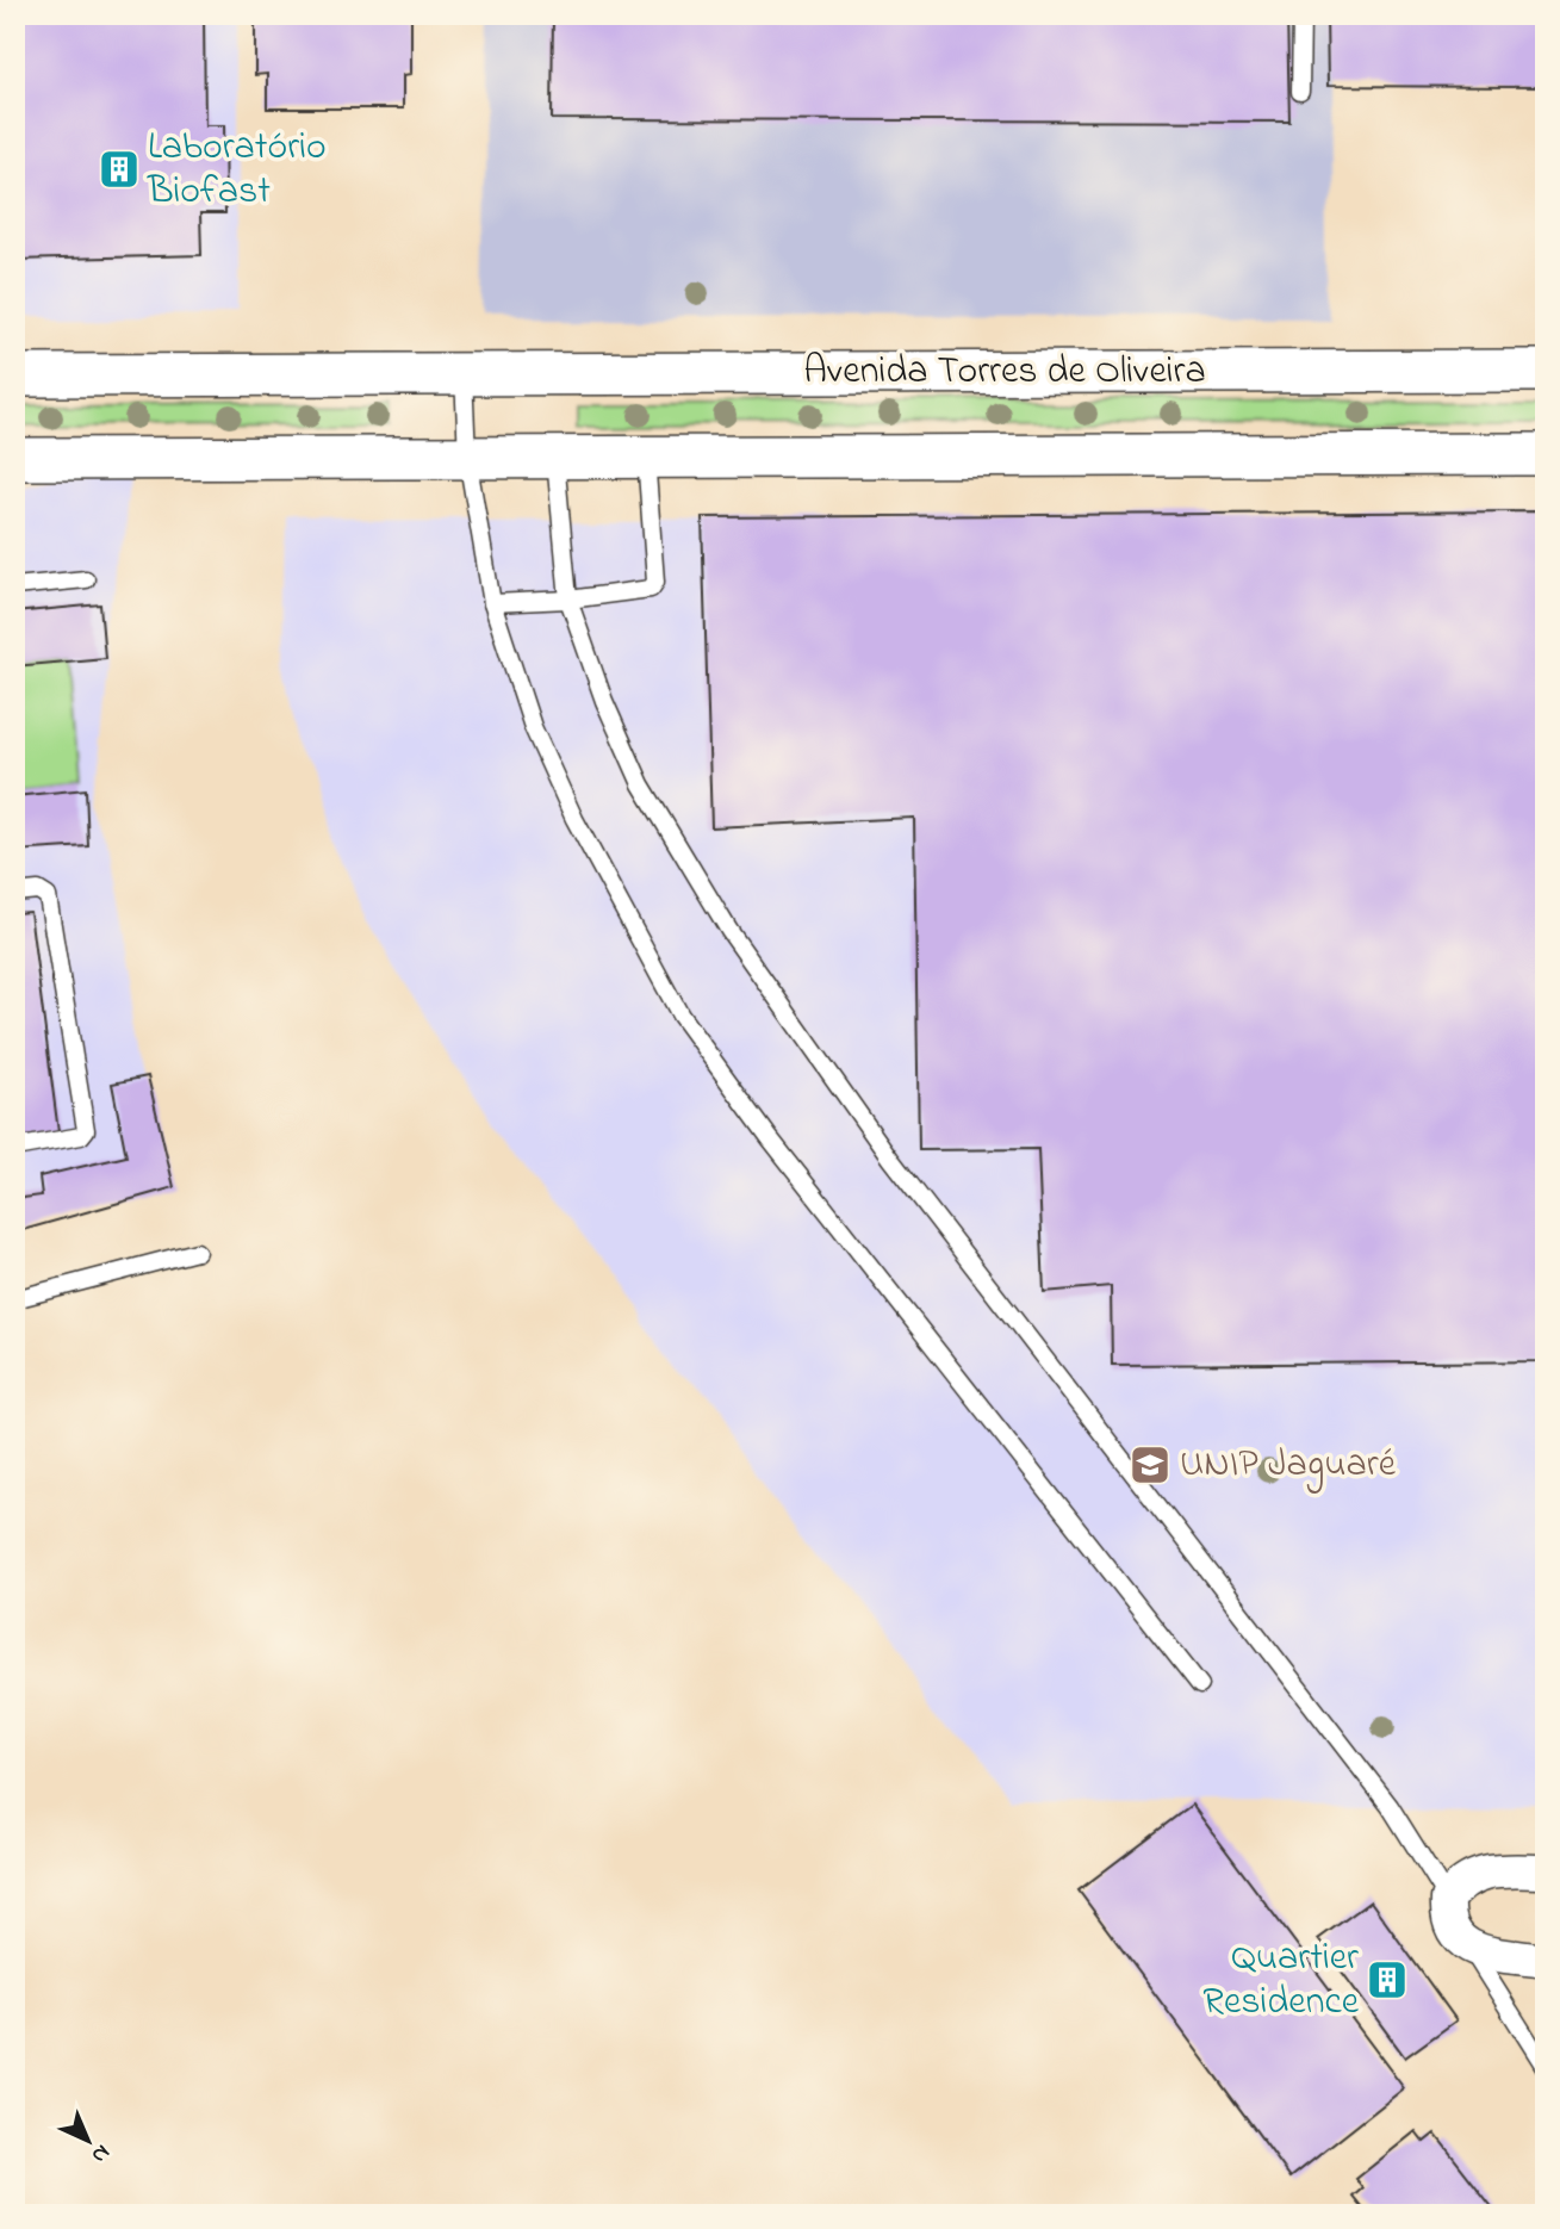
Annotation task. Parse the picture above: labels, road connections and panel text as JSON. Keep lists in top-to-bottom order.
{
  "streets": {
    "street": ["Avenida Torres de Oliveira"]
  },
  "places": {
    "building": ["Laboratório Biofast", "Quartier Residence"],
    "school or university": ["UNIP Jaguaré"]
  },
  "north": "bottom right"
}
